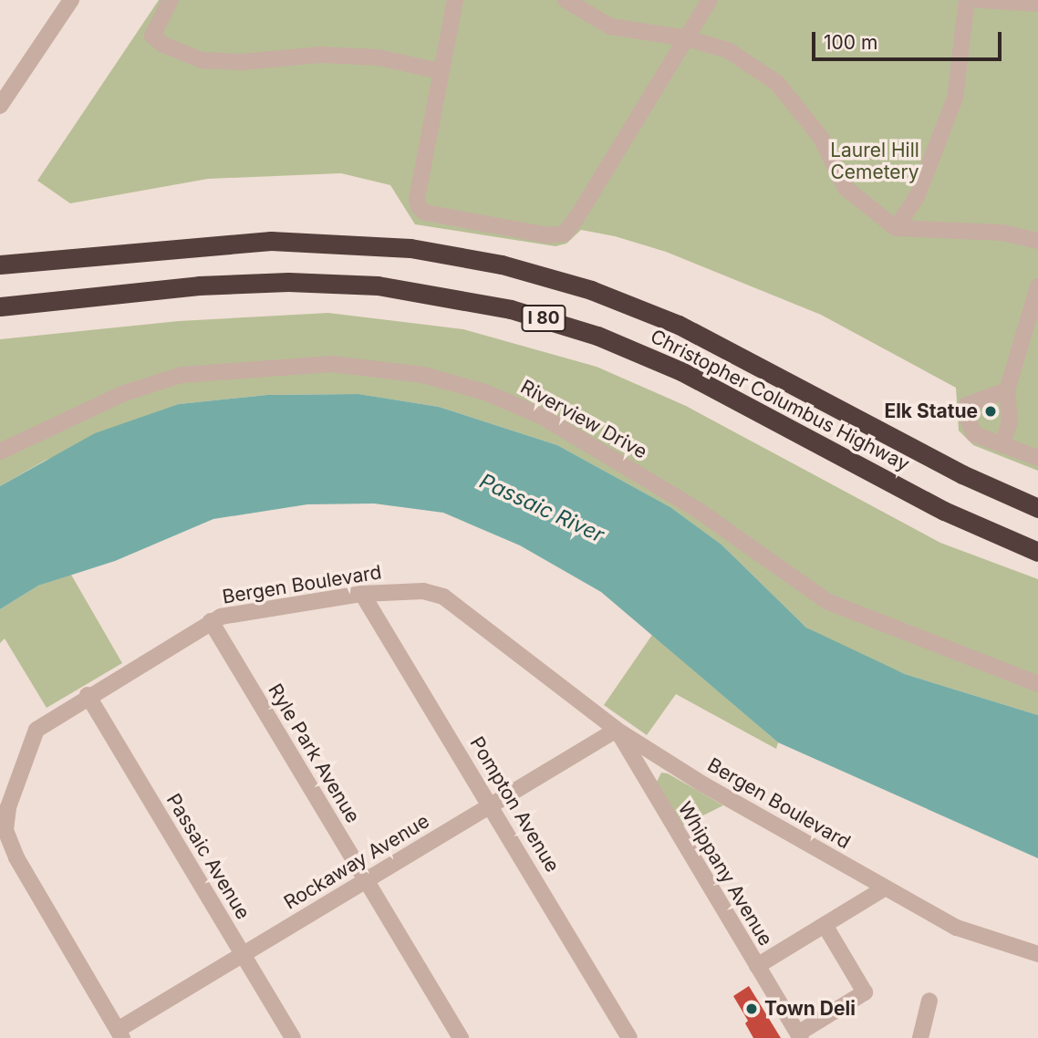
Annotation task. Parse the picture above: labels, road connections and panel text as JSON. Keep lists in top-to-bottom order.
{
  "streets": {
    "highway": ["I 80", "Christopher Columbus Highway"],
    "street": [
      "Riverview Drive",
      "Bergen Boulevard",
      "Ryle Park Avenue",
      "Pompton Avenue",
      "Passaic Avenue",
      "Rockaway Avenue",
      "Whippany Avenue"
    ]
  },
  "crossings": [
    ["Bergen Boulevard", "Ryle Park Avenue"],
    ["Bergen Boulevard", "Pompton Avenue"],
    ["Bergen Boulevard", "Passaic Avenue"],
    ["Bergen Boulevard", "Rockaway Avenue"],
    ["Bergen Boulevard", "Whippany Avenue"],
    ["Ryle Park Avenue", "Rockaway Avenue"],
    ["Pompton Avenue", "Rockaway Avenue"],
    ["Passaic Avenue", "Rockaway Avenue"],
    ["Rockaway Avenue", "Whippany Avenue"]
  ],
  "water": ["Passaic River"],
  "parks": ["Laurel Hill Cemetery"],
  "places": ["Elk Statue", "Town Deli"],
  "scale_bar": "100 m"
}
